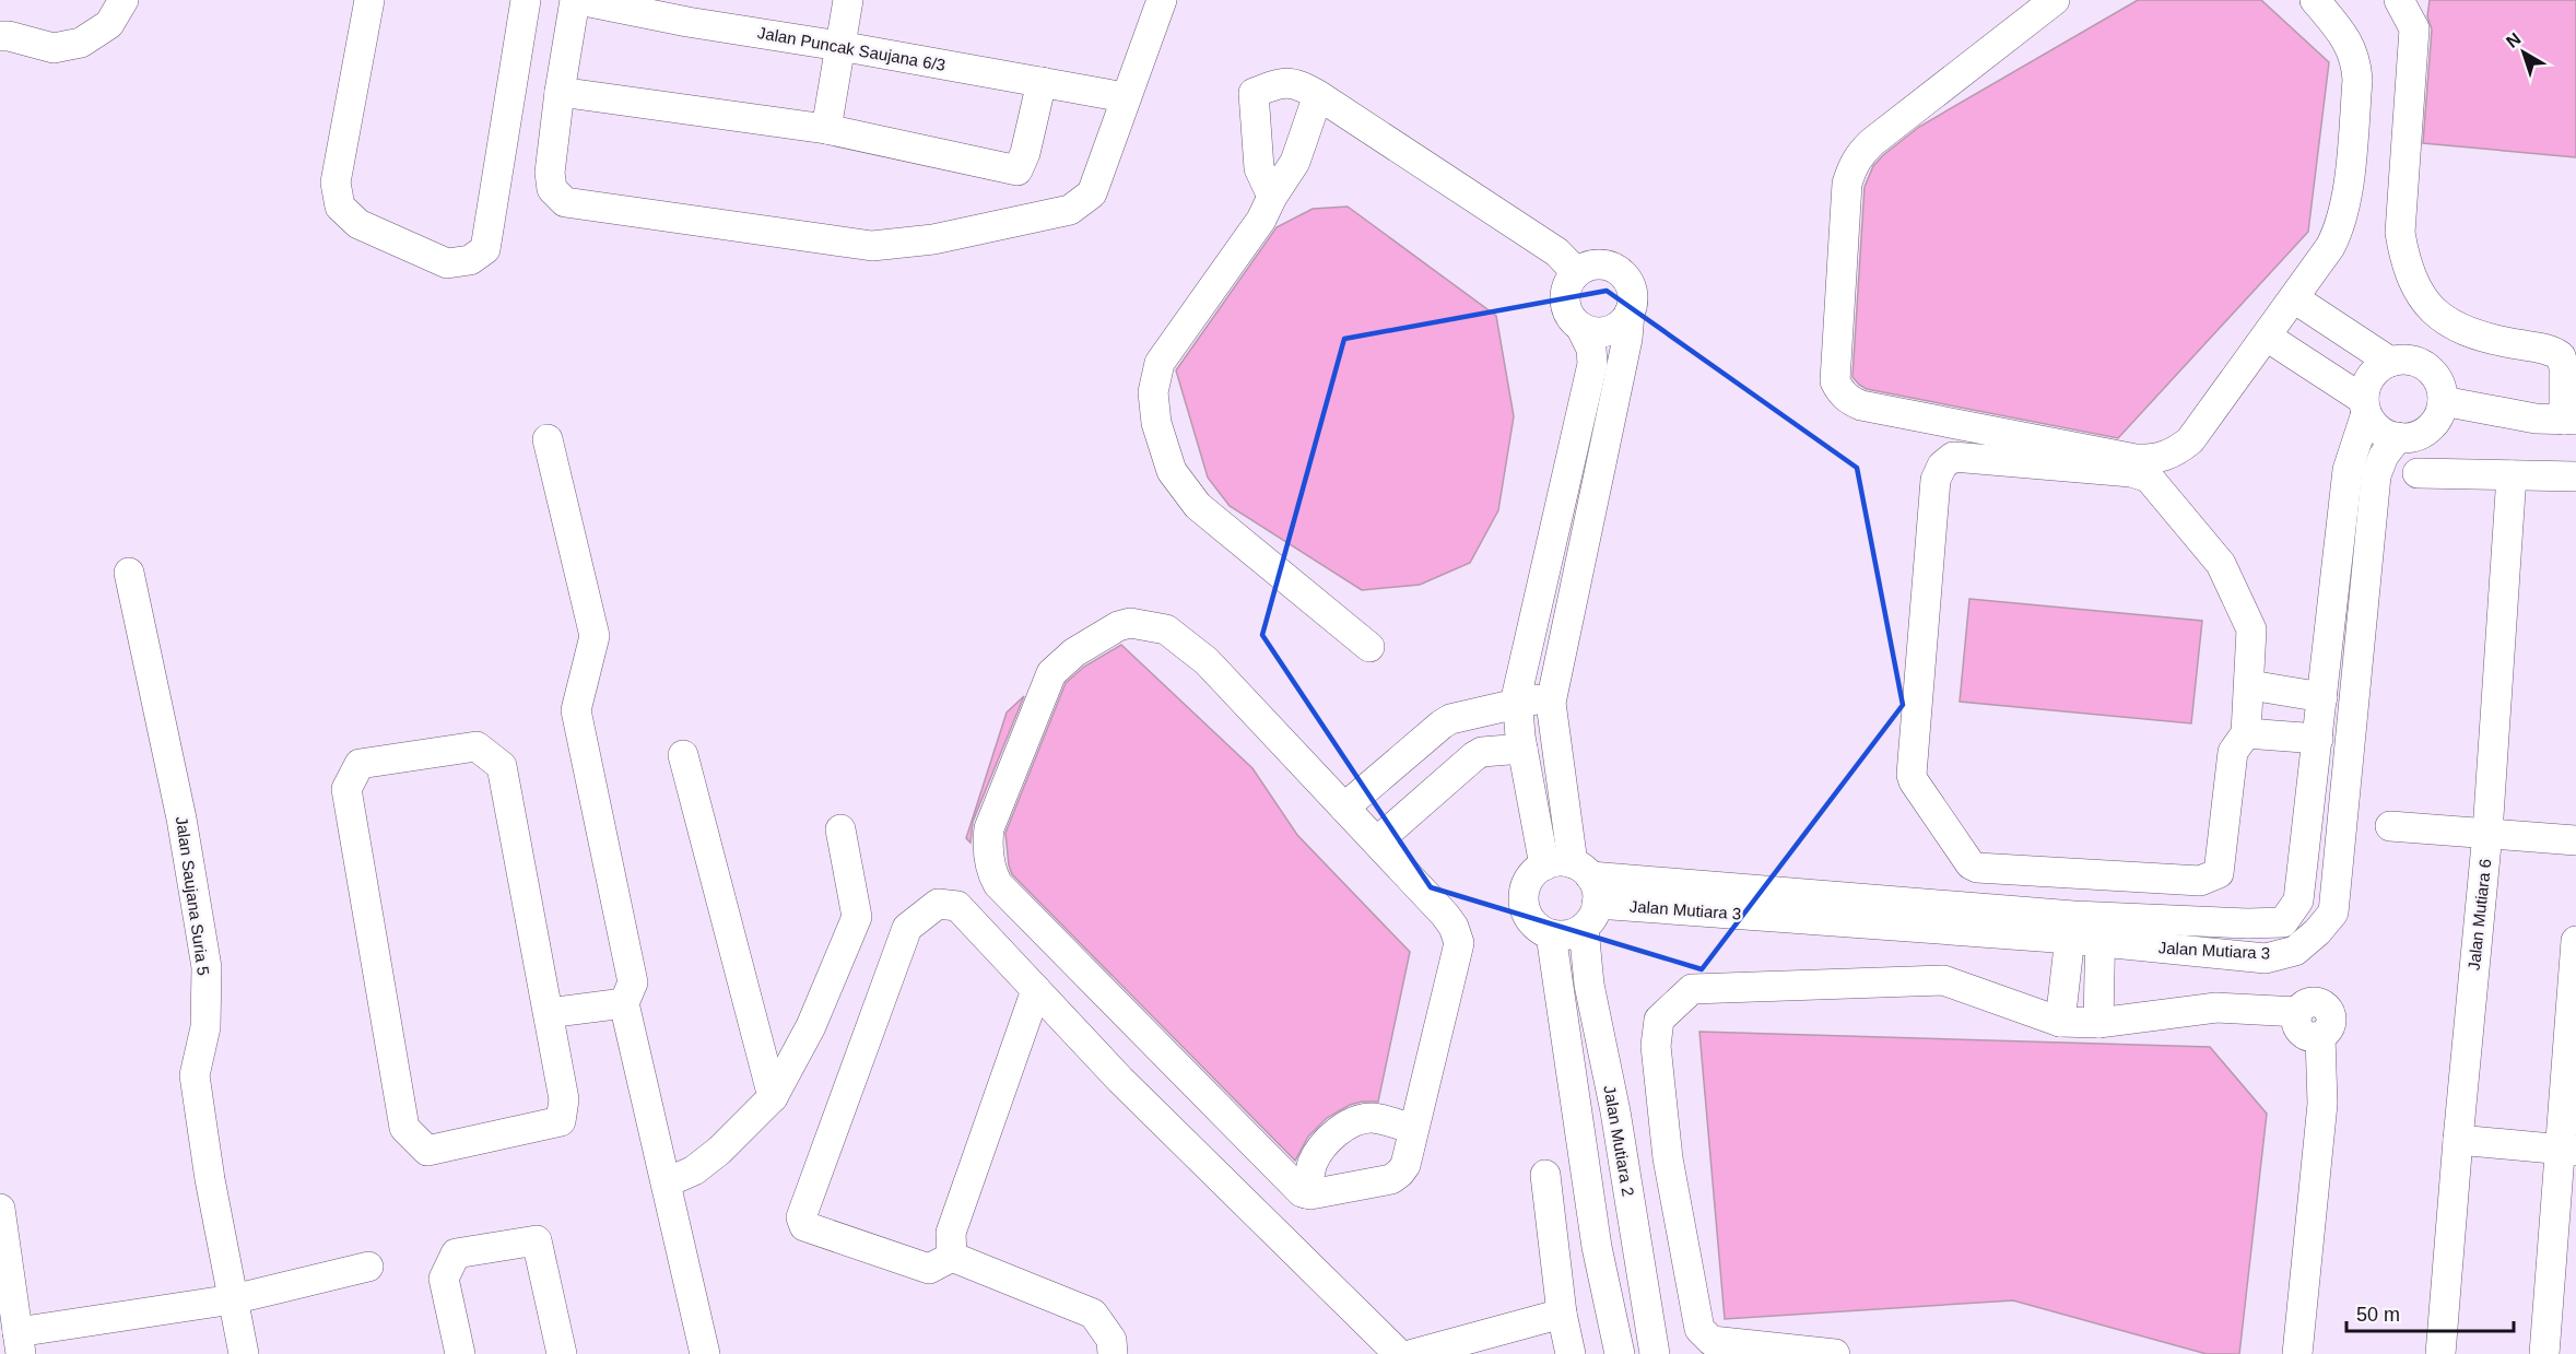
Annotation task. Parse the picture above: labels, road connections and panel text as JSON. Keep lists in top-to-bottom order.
{
  "streets": {
    "street": [
      "Jalan Puncak Saujana 6/3",
      "Jalan Saujana Suria 5",
      "Jalan Mutiara 3",
      "Jalan Mutiara 6",
      "Jalan Mutiara 2"
    ]
  },
  "crossings": [
    ["Jalan Mutiara 3", "Jalan Mutiara 2"]
  ],
  "scale_bar": "50 m",
  "north": "top left"
}
